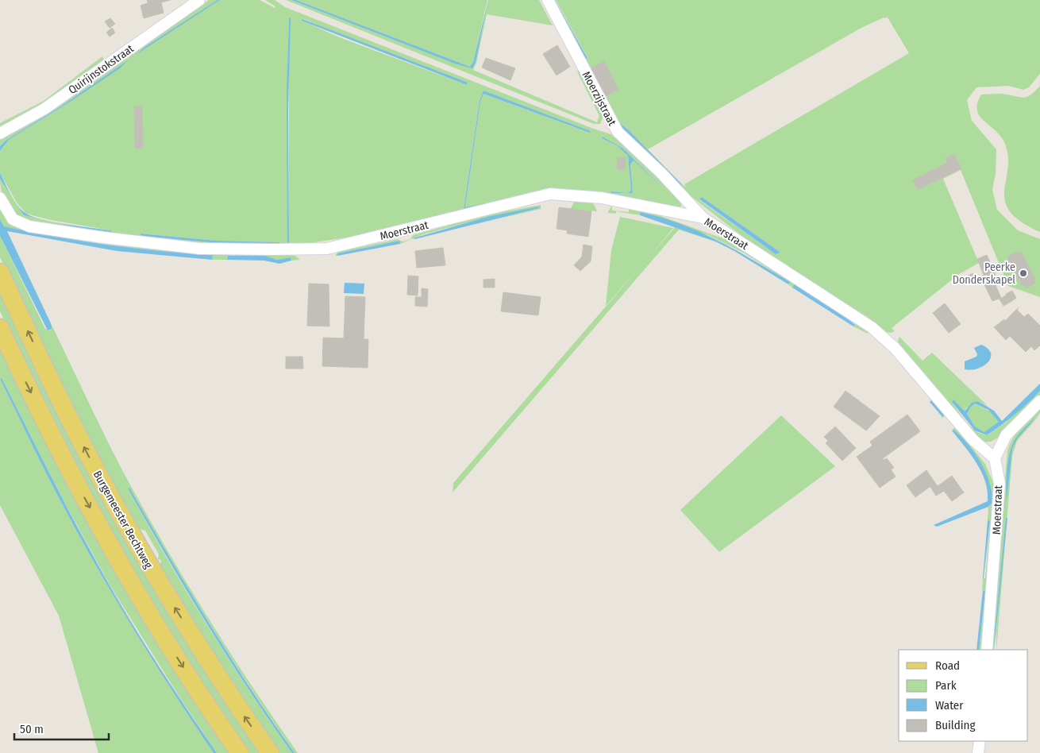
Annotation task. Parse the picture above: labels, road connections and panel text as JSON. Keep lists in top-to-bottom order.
{
  "streets": {
    "main road": ["Burgemeester Bechtweg"],
    "street": ["Quirijnstokstraat", "Moerzijstraat", "Moerstraat"]
  },
  "crossings": [
    ["Moerzijstraat", "Moerstraat"]
  ],
  "places": ["Peerke Donderskapel"],
  "legend": [
    "Road",
    "Park",
    "Water",
    "Building"
  ],
  "scale_bar": "50 m"
}
